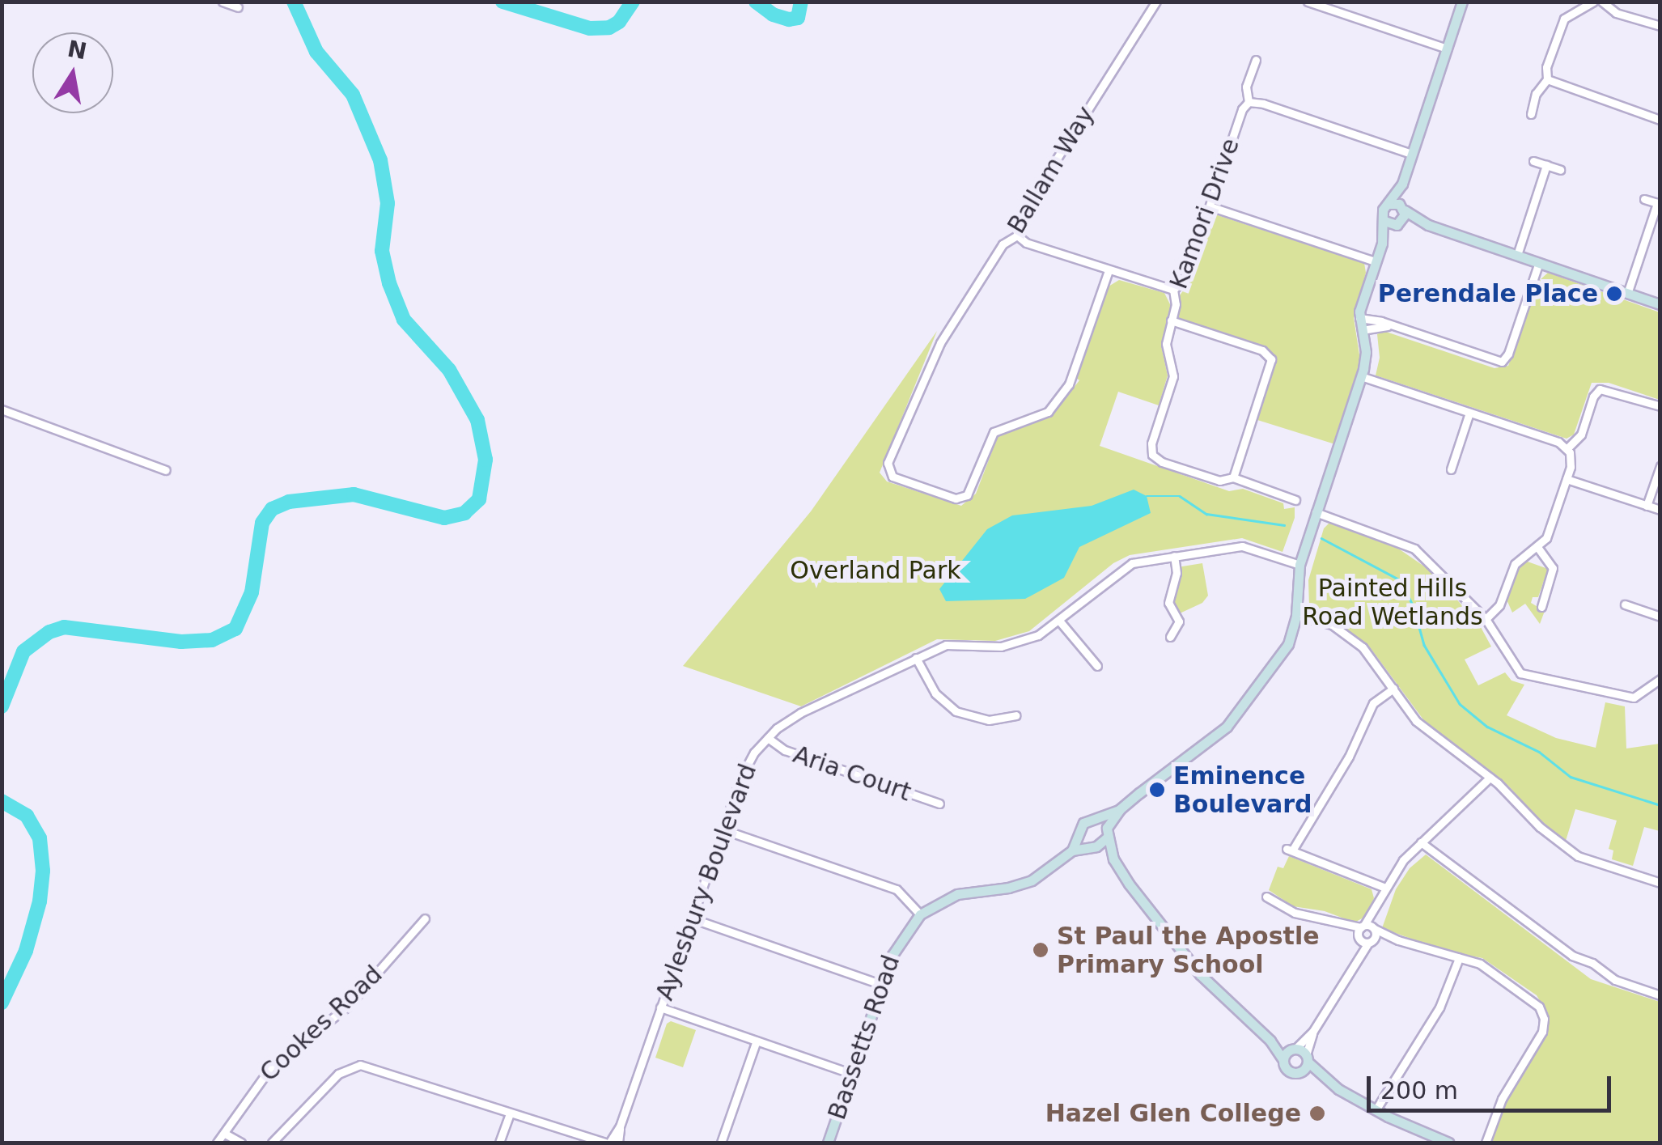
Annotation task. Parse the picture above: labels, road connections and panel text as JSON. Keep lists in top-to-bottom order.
{
  "streets": {
    "street": [
      "Ballam Way",
      "Kamori Drive",
      "Aria Court",
      "Aylesbury Boulevard",
      "Cookes Road",
      "Bassetts Road"
    ]
  },
  "crossings": [
    ["Aria Court", "Aylesbury Boulevard"],
    ["Aylesbury Boulevard", "Cookes Road"],
    ["Aylesbury Boulevard", "Bassetts Road"]
  ],
  "parks": ["Overland Park", "Painted Hills Road Wetlands"],
  "places": [
    "Perendale Place",
    "Eminence Boulevard",
    "St Paul the Apostle Primary School",
    "Hazel Glen College"
  ],
  "scale_bar": "200 m",
  "north": "top"
}
